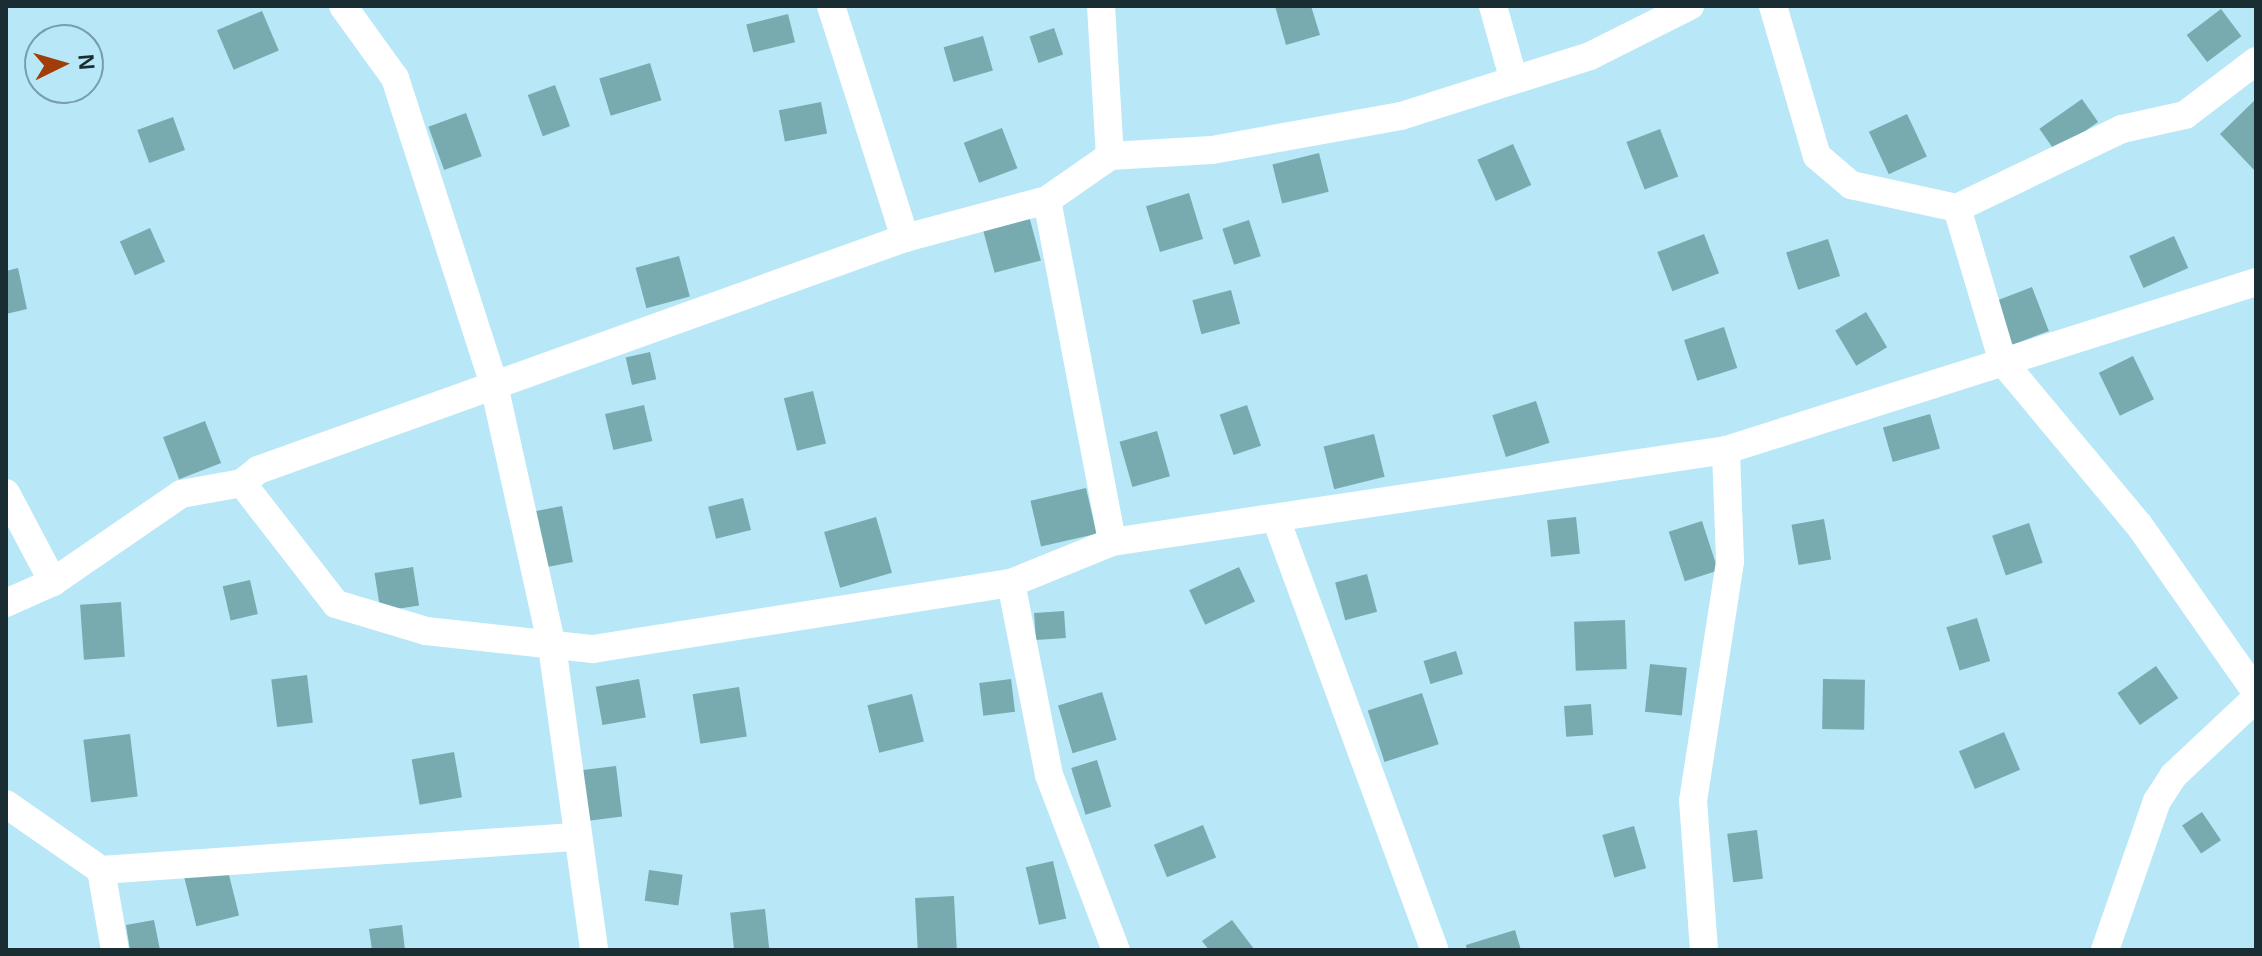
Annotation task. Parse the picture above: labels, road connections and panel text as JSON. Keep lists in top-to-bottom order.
{
  "north": "right"
}
